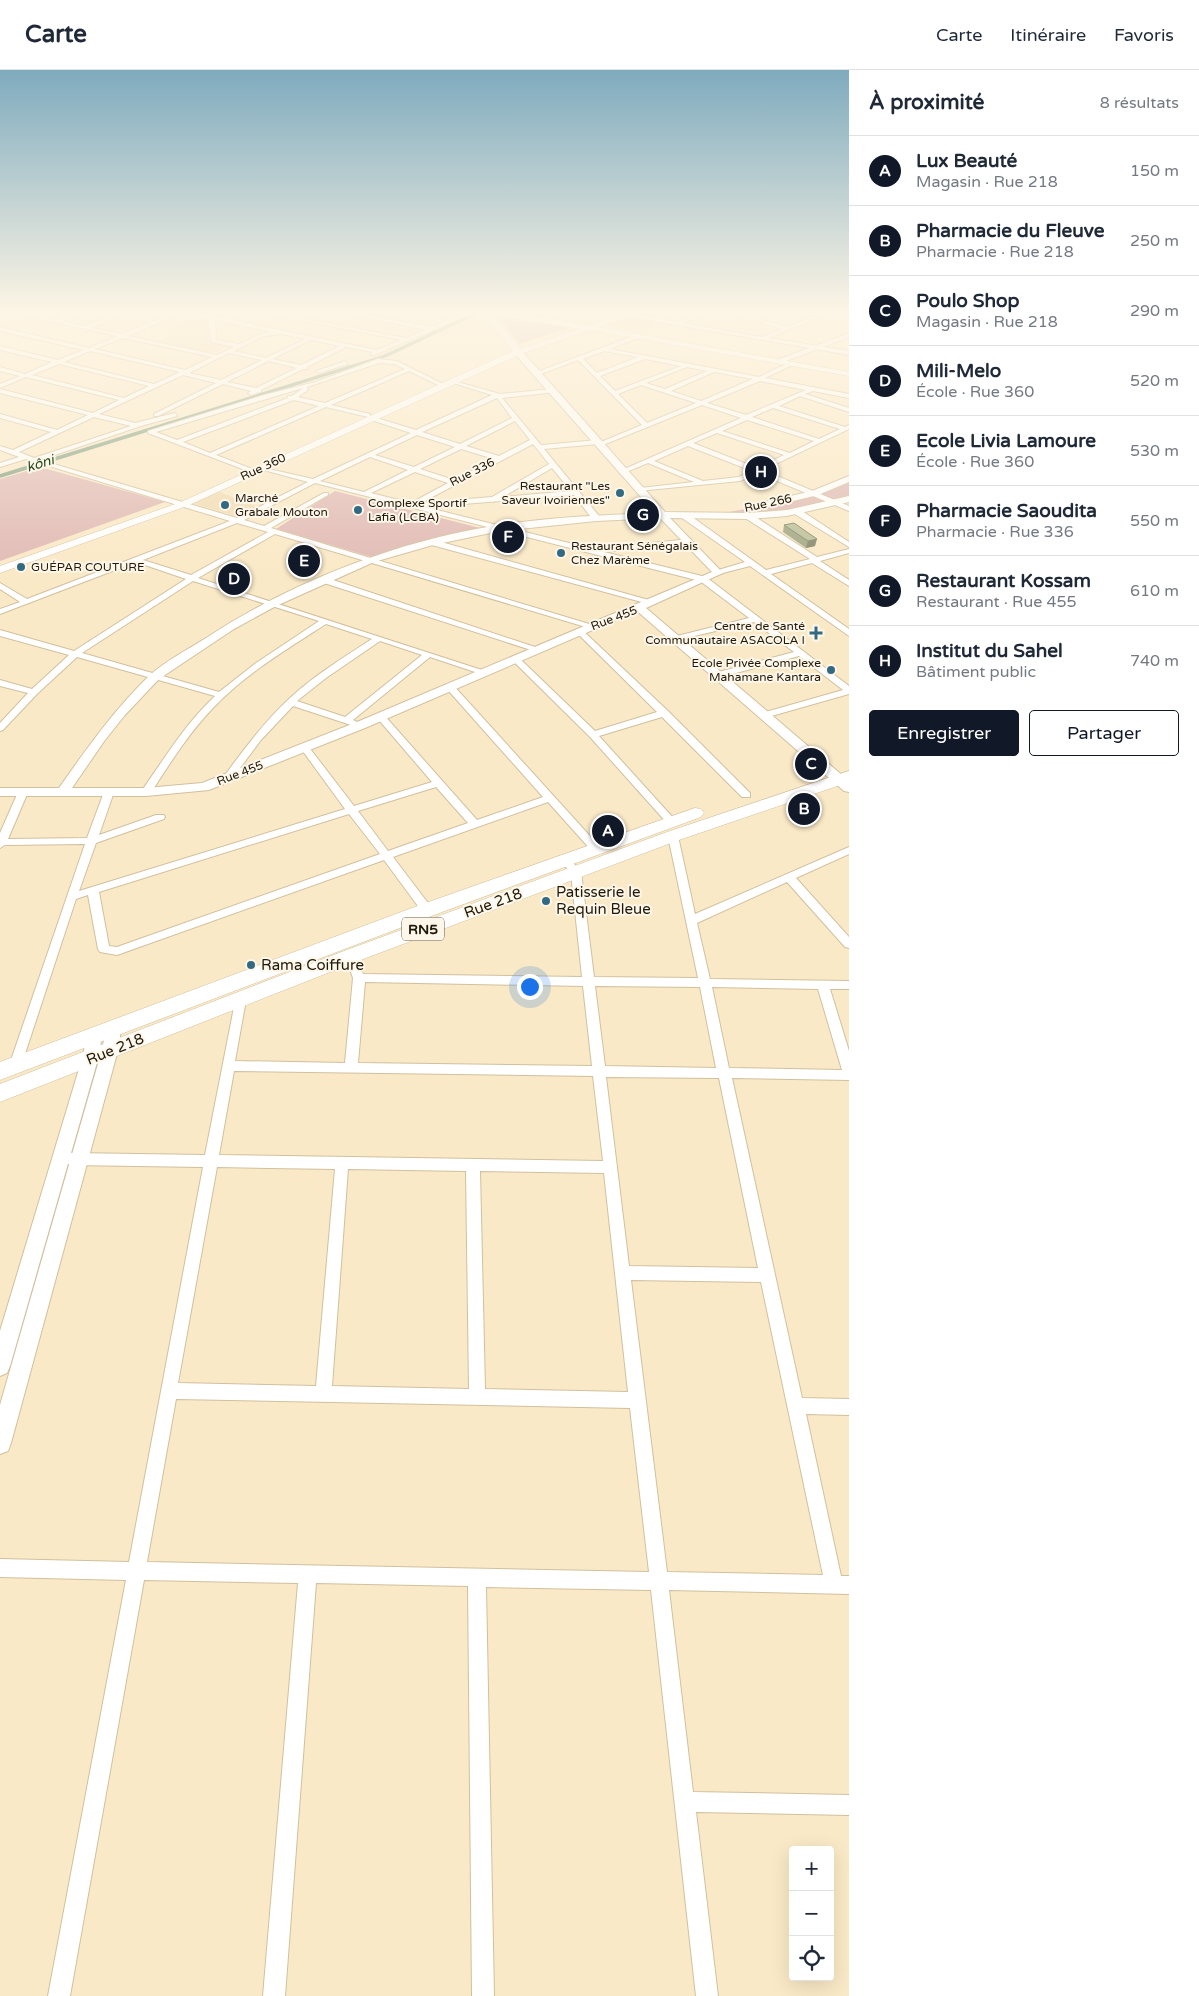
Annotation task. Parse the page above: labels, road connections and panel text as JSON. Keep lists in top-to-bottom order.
{
  "streets": {
    "highway": ["Rue 218", "RN5"],
    "main road": ["Rue 360"],
    "street": ["Rue 336", "Rue 266", "Rue 455"]
  },
  "crossings": [
    ["Rue 266", "Rue 455"]
  ],
  "water": ["kôni"],
  "places": {
    "other": [
      "Restaurant \"Les Saveur Ivoiriennes\"",
      "Marché Grabale Mouton",
      "Complexe Sportif Lafia (LCBA)",
      "Restaurant Sénégalais Chez Marème",
      "GUÉPAR COUTURE",
      "Ecole Privée Complexe Mahamane Kantara",
      "Patisserie le Requin Bleue",
      "Rama Coiffure"
    ],
    "health": ["Centre de Santé Communautaire ASACOLA I"]
  },
  "page": {
    "header": "Carte",
    "nav": ["Carte", "Itinéraire", "Favoris"],
    "heading": ["À proximité", "8 résultats"],
    "list": [
      {
        "mark": "A",
        "name": "Lux Beauté",
        "note": "Magasin · Rue 218",
        "value": "150 m"
      },
      {
        "mark": "B",
        "name": "Pharmacie du Fleuve",
        "note": "Pharmacie · Rue 218",
        "value": "250 m"
      },
      {
        "mark": "C",
        "name": "Poulo Shop",
        "note": "Magasin · Rue 218",
        "value": "290 m"
      },
      {
        "mark": "D",
        "name": "Mili-Melo",
        "note": "École · Rue 360",
        "value": "520 m"
      },
      {
        "mark": "E",
        "name": "Ecole Livia Lamoure",
        "note": "École · Rue 360",
        "value": "530 m"
      },
      {
        "mark": "F",
        "name": "Pharmacie Saoudita",
        "note": "Pharmacie · Rue 336",
        "value": "550 m"
      },
      {
        "mark": "G",
        "name": "Restaurant Kossam",
        "note": "Restaurant · Rue 455",
        "value": "610 m"
      },
      {
        "mark": "H",
        "name": "Institut du Sahel",
        "note": "Bâtiment public",
        "value": "740 m"
      }
    ],
    "pins": [
      "H",
      "G",
      "F",
      "E",
      "D",
      "C",
      "B",
      "A"
    ],
    "buttons": ["Enregistrer", "Partager"],
    "map_buttons": ["+", "−"]
  }
}
